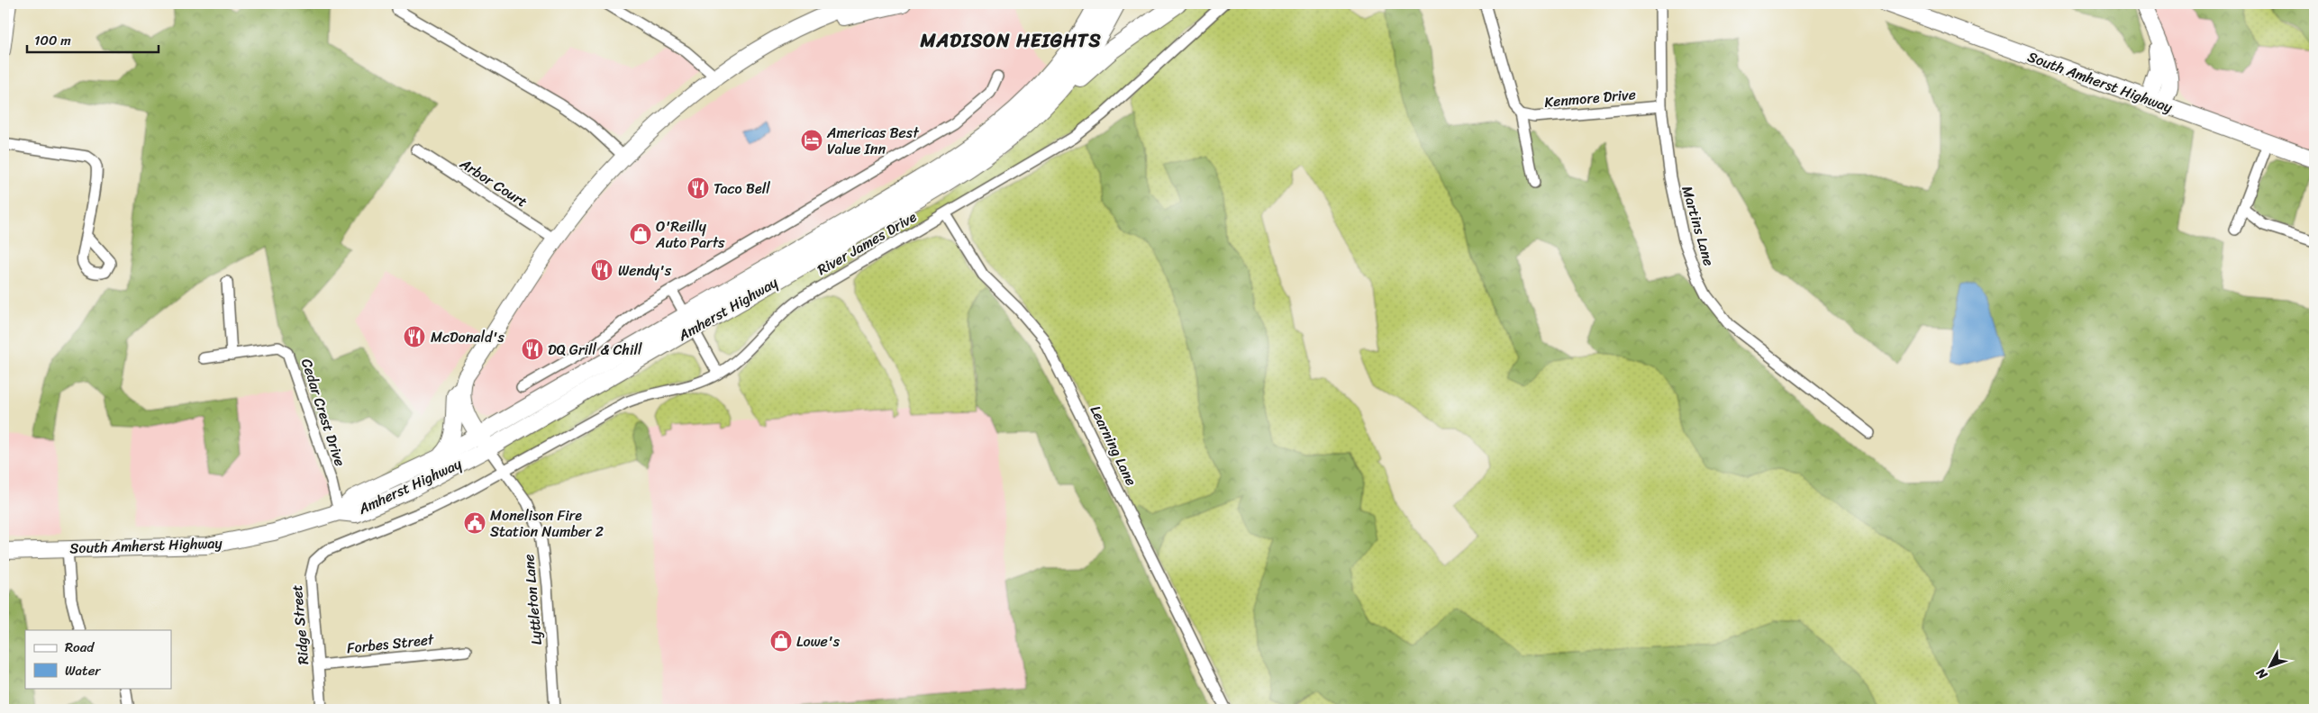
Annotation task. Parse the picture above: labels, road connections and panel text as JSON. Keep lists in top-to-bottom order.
{
  "streets": {
    "highway": ["Amherst Highway"],
    "main road": ["South Amherst Highway"],
    "street": [
      "Kenmore Drive",
      "Arbor Court",
      "Martins Lane",
      "River James Drive",
      "Cedar Crest Drive",
      "Learning Lane",
      "Lyttleton Lane",
      "Ridge Street",
      "Forbes Street"
    ]
  },
  "crossings": [
    ["South Amherst Highway", "Amherst Highway"],
    ["South Amherst Highway", "Cedar Crest Drive"],
    ["Kenmore Drive", "Martins Lane"],
    ["River James Drive", "Learning Lane"],
    ["River James Drive", "Lyttleton Lane"],
    ["River James Drive", "Ridge Street"],
    ["Amherst Highway", "Cedar Crest Drive"],
    ["Amherst Highway", "Lyttleton Lane"],
    ["Lyttleton Lane", "Ridge Street"],
    ["Ridge Street", "Forbes Street"]
  ],
  "districts": ["MADISON HEIGHTS"],
  "places": {
    "hotel": ["Americas Best Value Inn"],
    "restaurant": [
      "Taco Bell",
      "Wendy's",
      "McDonald's",
      "DQ Grill & Chill"
    ],
    "shop": ["O'Reilly Auto Parts", "Lowe's"],
    "public building": ["Monelison Fire Station Number 2"]
  },
  "legend": ["Road", "Water"],
  "scale_bar": "100 m",
  "north": "bottom left"
}
